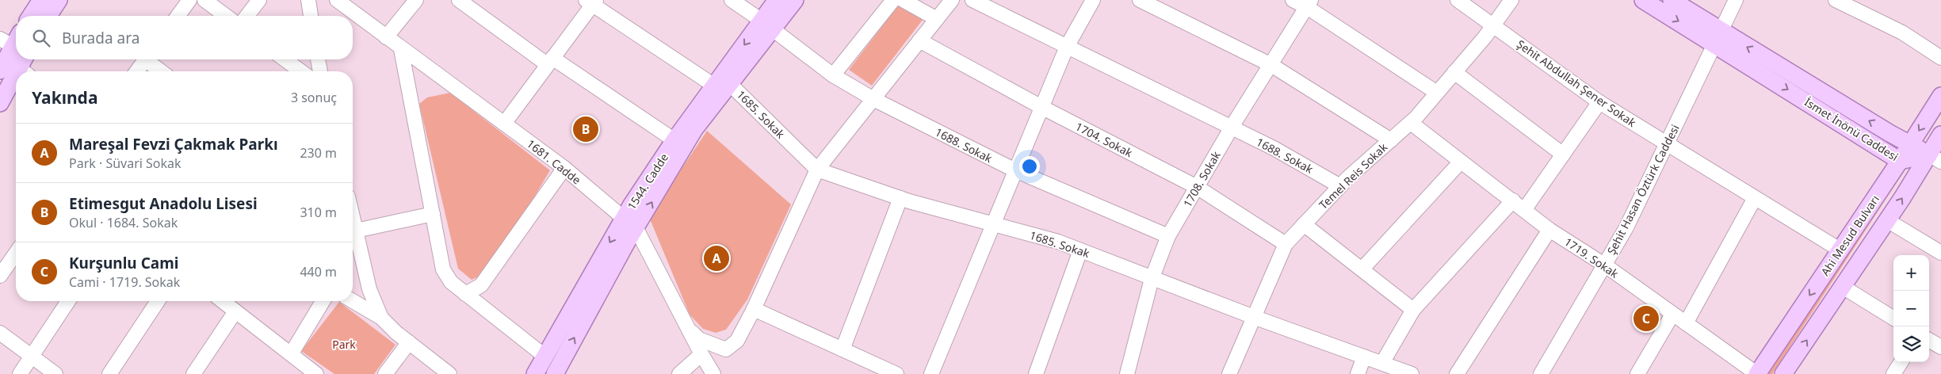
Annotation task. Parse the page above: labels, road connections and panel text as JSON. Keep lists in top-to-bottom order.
{
  "streets": {
    "main road": ["İsmet İnönü Caddesi", "1544. Cadde", "Ahi Mesud Bulvarı"],
    "street": [
      "Şehit Abdullah Şener Sokak",
      "1685. Sokak",
      "1704. Sokak",
      "1688. Sokak",
      "1681. Cadde",
      "Temel Reis Sokak",
      "1708. Sokak",
      "Şehit Hasan Öztürk Caddesi",
      "1719. Sokak"
    ]
  },
  "crossings": [
    ["Şehit Abdullah Şener Sokak", "Temel Reis Sokak"],
    ["Şehit Abdullah Şener Sokak", "Şehit Hasan Öztürk Caddesi"],
    ["Şehit Abdullah Şener Sokak", "Ahi Mesud Bulvarı"],
    ["1685. Sokak", "Temel Reis Sokak"],
    ["1685. Sokak", "1708. Sokak"],
    ["1685. Sokak", "1544. Cadde"],
    ["İsmet İnönü Caddesi", "Şehit Hasan Öztürk Caddesi"],
    ["İsmet İnönü Caddesi", "Ahi Mesud Bulvarı"],
    ["1704. Sokak", "Temel Reis Sokak"],
    ["1704. Sokak", "1708. Sokak"],
    ["1688. Sokak", "Temel Reis Sokak"],
    ["1688. Sokak", "1708. Sokak"],
    ["1688. Sokak", "1544. Cadde"],
    ["1681. Cadde", "1544. Cadde"],
    ["Temel Reis Sokak", "1719. Sokak"],
    ["Şehit Hasan Öztürk Caddesi", "1719. Sokak"],
    ["Ahi Mesud Bulvarı", "1719. Sokak"]
  ],
  "parks": ["Park"],
  "page": {
    "search": "Burada ara",
    "heading": ["Yakında", "3 sonuç"],
    "pins": ["B", "A", "C"],
    "list": [
      {
        "mark": "A",
        "name": "Mareşal Fevzi Çakmak Parkı",
        "note": "Park · Süvari Sokak",
        "value": "230 m"
      },
      {
        "mark": "B",
        "name": "Etimesgut Anadolu Lisesi",
        "note": "Okul · 1684. Sokak",
        "value": "310 m"
      },
      {
        "mark": "C",
        "name": "Kurşunlu Cami",
        "note": "Cami · 1719. Sokak",
        "value": "440 m"
      }
    ],
    "map_buttons": ["+", "−"]
  }
}
